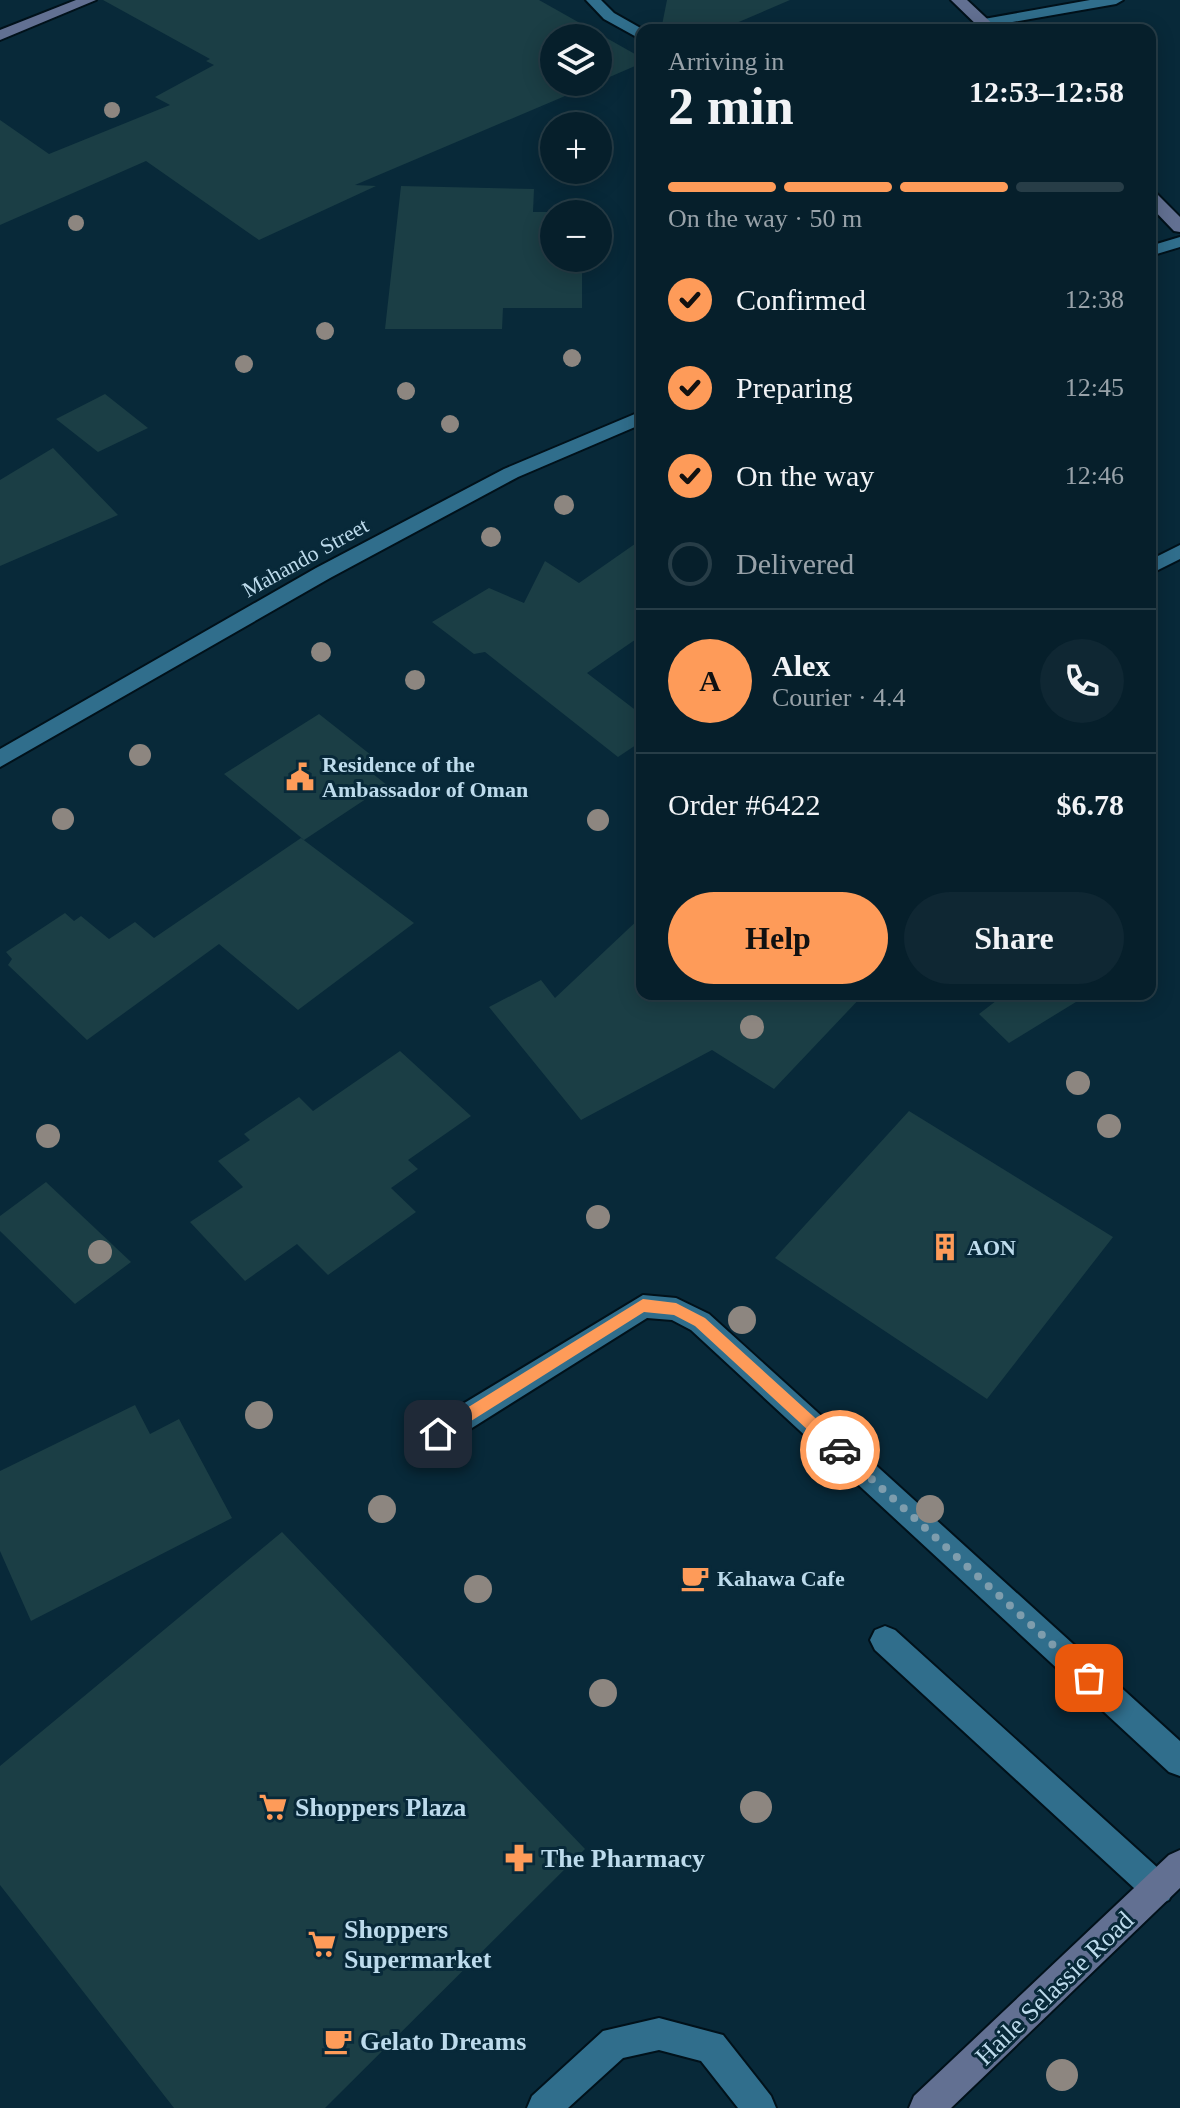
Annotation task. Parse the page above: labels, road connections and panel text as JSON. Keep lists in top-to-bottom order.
{
  "streets": {
    "street": ["Mahando Street", "Haile Selassie Road"]
  },
  "places": {
    "public building": ["Residence of the Ambassador of Oman"],
    "building": ["AON"],
    "cafe": ["Kahawa Cafe", "Gelato Dreams"],
    "supermarket": ["Shoppers Plaza", "Shoppers Supermarket"],
    "pharmacy": ["The Pharmacy"]
  },
  "page": {
    "map_buttons": ["+", "−"],
    "heading": ["2 min", "Arriving in", "12:53–12:58"],
    "panel": [
      "Alex",
      "Courier · 4.4",
      "Order #6422",
      "$6.78"
    ],
    "bar": "On the way · 50 m",
    "list": [
      ["Confirmed", "12:38"],
      ["Preparing", "12:45"],
      ["On the way", "12:46"],
      "Delivered"
    ],
    "round": "A",
    "buttons": ["Help", "Share"]
  }
}
